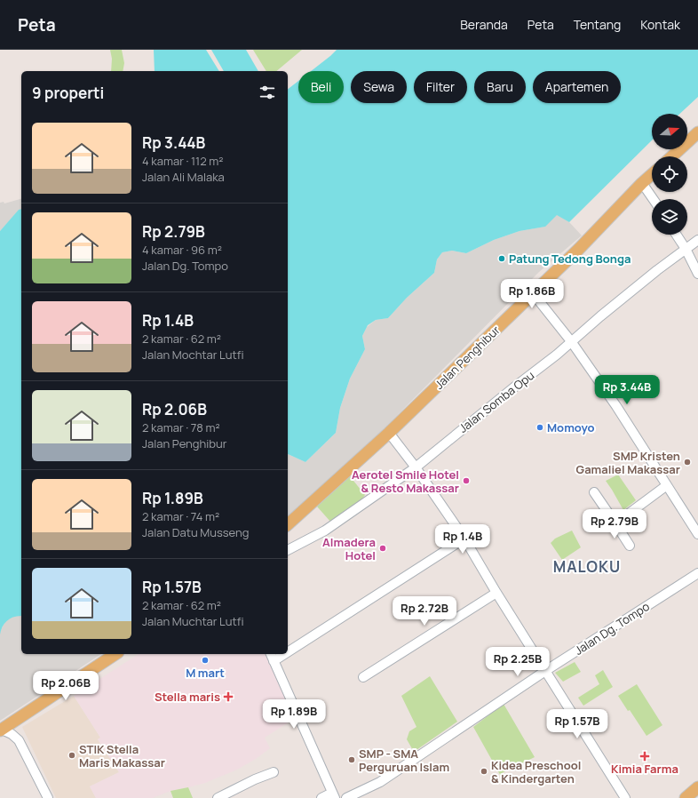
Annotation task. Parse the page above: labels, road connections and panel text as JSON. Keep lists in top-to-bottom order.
{
  "streets": {
    "main road": ["Jalan Penghibur"],
    "street": ["Jalan Somba Opu", "Jalan Dg. Tompo"]
  },
  "districts": ["MALOKU"],
  "places": {
    "other": [
      "Patung Tedong Bonga",
      "Momoyo",
      "SMP Kristen Gamaliel Makassar",
      "Aerotel Smile Hotel & Resto Makassar",
      "Almadera Hotel",
      "M mart",
      "STIK Stella Maris Makassar",
      "SMP - SMA Perguruan Islam",
      "Kidea Preschool & Kindergarten"
    ],
    "health": ["Stella maris", "Kimia Farma"]
  },
  "north": "right",
  "page": {
    "header": "Peta",
    "nav": [
      "Beranda",
      "Peta",
      "Tentang",
      "Kontak"
    ],
    "chip": [
      "Beli",
      "Sewa",
      "Filter",
      "Baru",
      "Apartemen"
    ],
    "heading": "9 properti",
    "list": [
      {
        "name": "Rp 3.44B",
        "note": "4 kamar · 112 m² · Jalan Ali Malaka"
      },
      {
        "name": "Rp 2.79B",
        "note": "4 kamar · 96 m² · Jalan Dg. Tompo"
      },
      {
        "name": "Rp 1.4B",
        "note": "2 kamar · 62 m² · Jalan Mochtar Lutfi"
      },
      {
        "name": "Rp 2.06B",
        "note": "2 kamar · 78 m² · Jalan Penghibur"
      },
      {
        "name": "Rp 1.89B",
        "note": "2 kamar · 74 m² · Jalan Datu Musseng"
      },
      {
        "name": "Rp 1.57B",
        "note": "2 kamar · 62 m² · Jalan Muchtar Lutfi"
      }
    ],
    "price": [
      "Rp 1.86B",
      "Rp 3.44B",
      "Rp 2.79B",
      "Rp 1.4B",
      "Rp 2.72B",
      "Rp 2.25B",
      "Rp 2.06B",
      "Rp 1.89B",
      "Rp 1.57B"
    ]
  }
}
